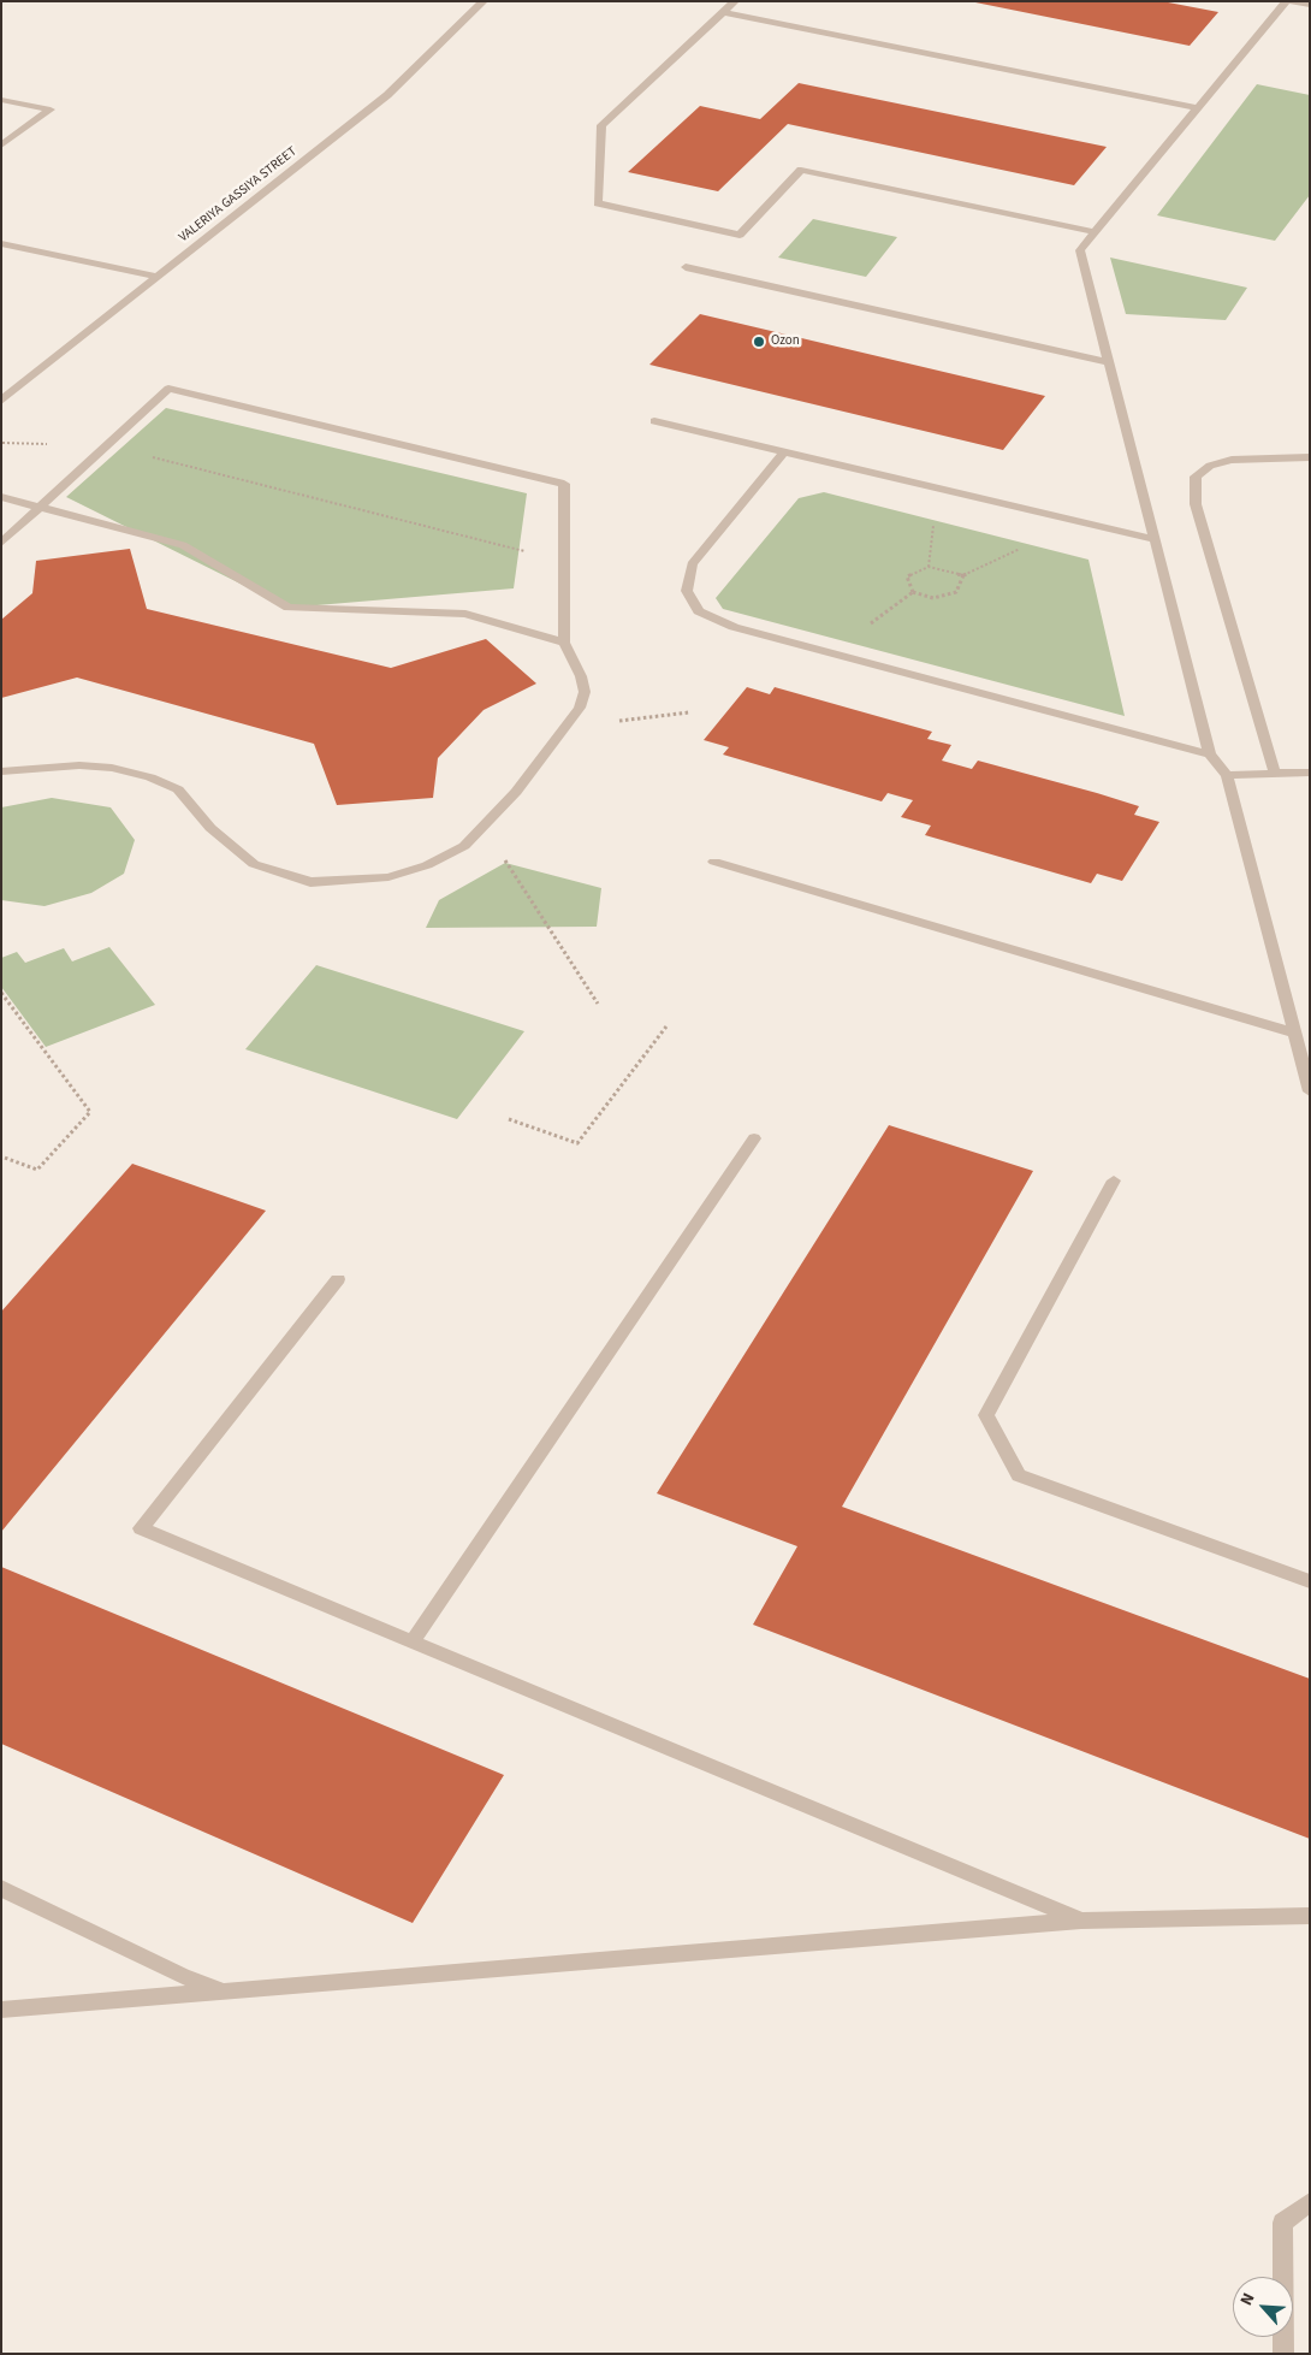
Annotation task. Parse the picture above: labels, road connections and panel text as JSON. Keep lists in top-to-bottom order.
{
  "streets": {
    "street": ["VALERIYA GASSIYA STREET"]
  },
  "places": ["Ozon"],
  "north": "top left"
}
